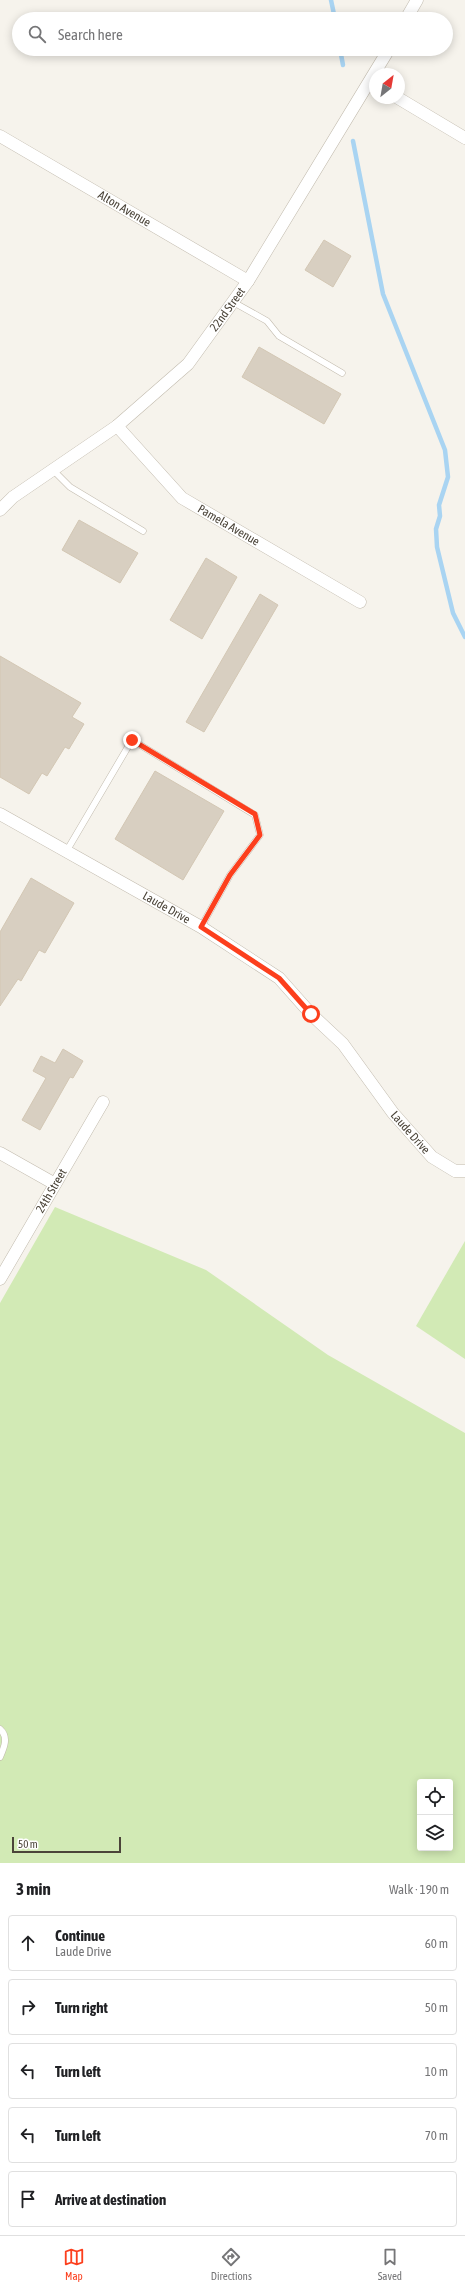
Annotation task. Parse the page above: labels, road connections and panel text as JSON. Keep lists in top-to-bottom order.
{
  "streets": {
    "street": [
      "Alton Avenue",
      "22nd Street",
      "Pamela Avenue",
      "Laude Drive",
      "24th Street"
    ]
  },
  "crossings": [
    ["Alton Avenue", "22nd Street"],
    ["22nd Street", "Pamela Avenue"]
  ],
  "scale_bar": "50 m",
  "north": "top right",
  "page": {
    "search": "Search here",
    "scale": "50 m",
    "heading": ["3 min", "Walk · 190 m"],
    "list": [
      ["Continue", "Laude Drive", "60 m"],
      ["Turn right", "50 m"],
      ["Turn left", "10 m"],
      ["Turn left", "70 m"],
      "Arrive at destination"
    ],
    "nav": ["Map", "Directions", "Saved"]
  }
}
